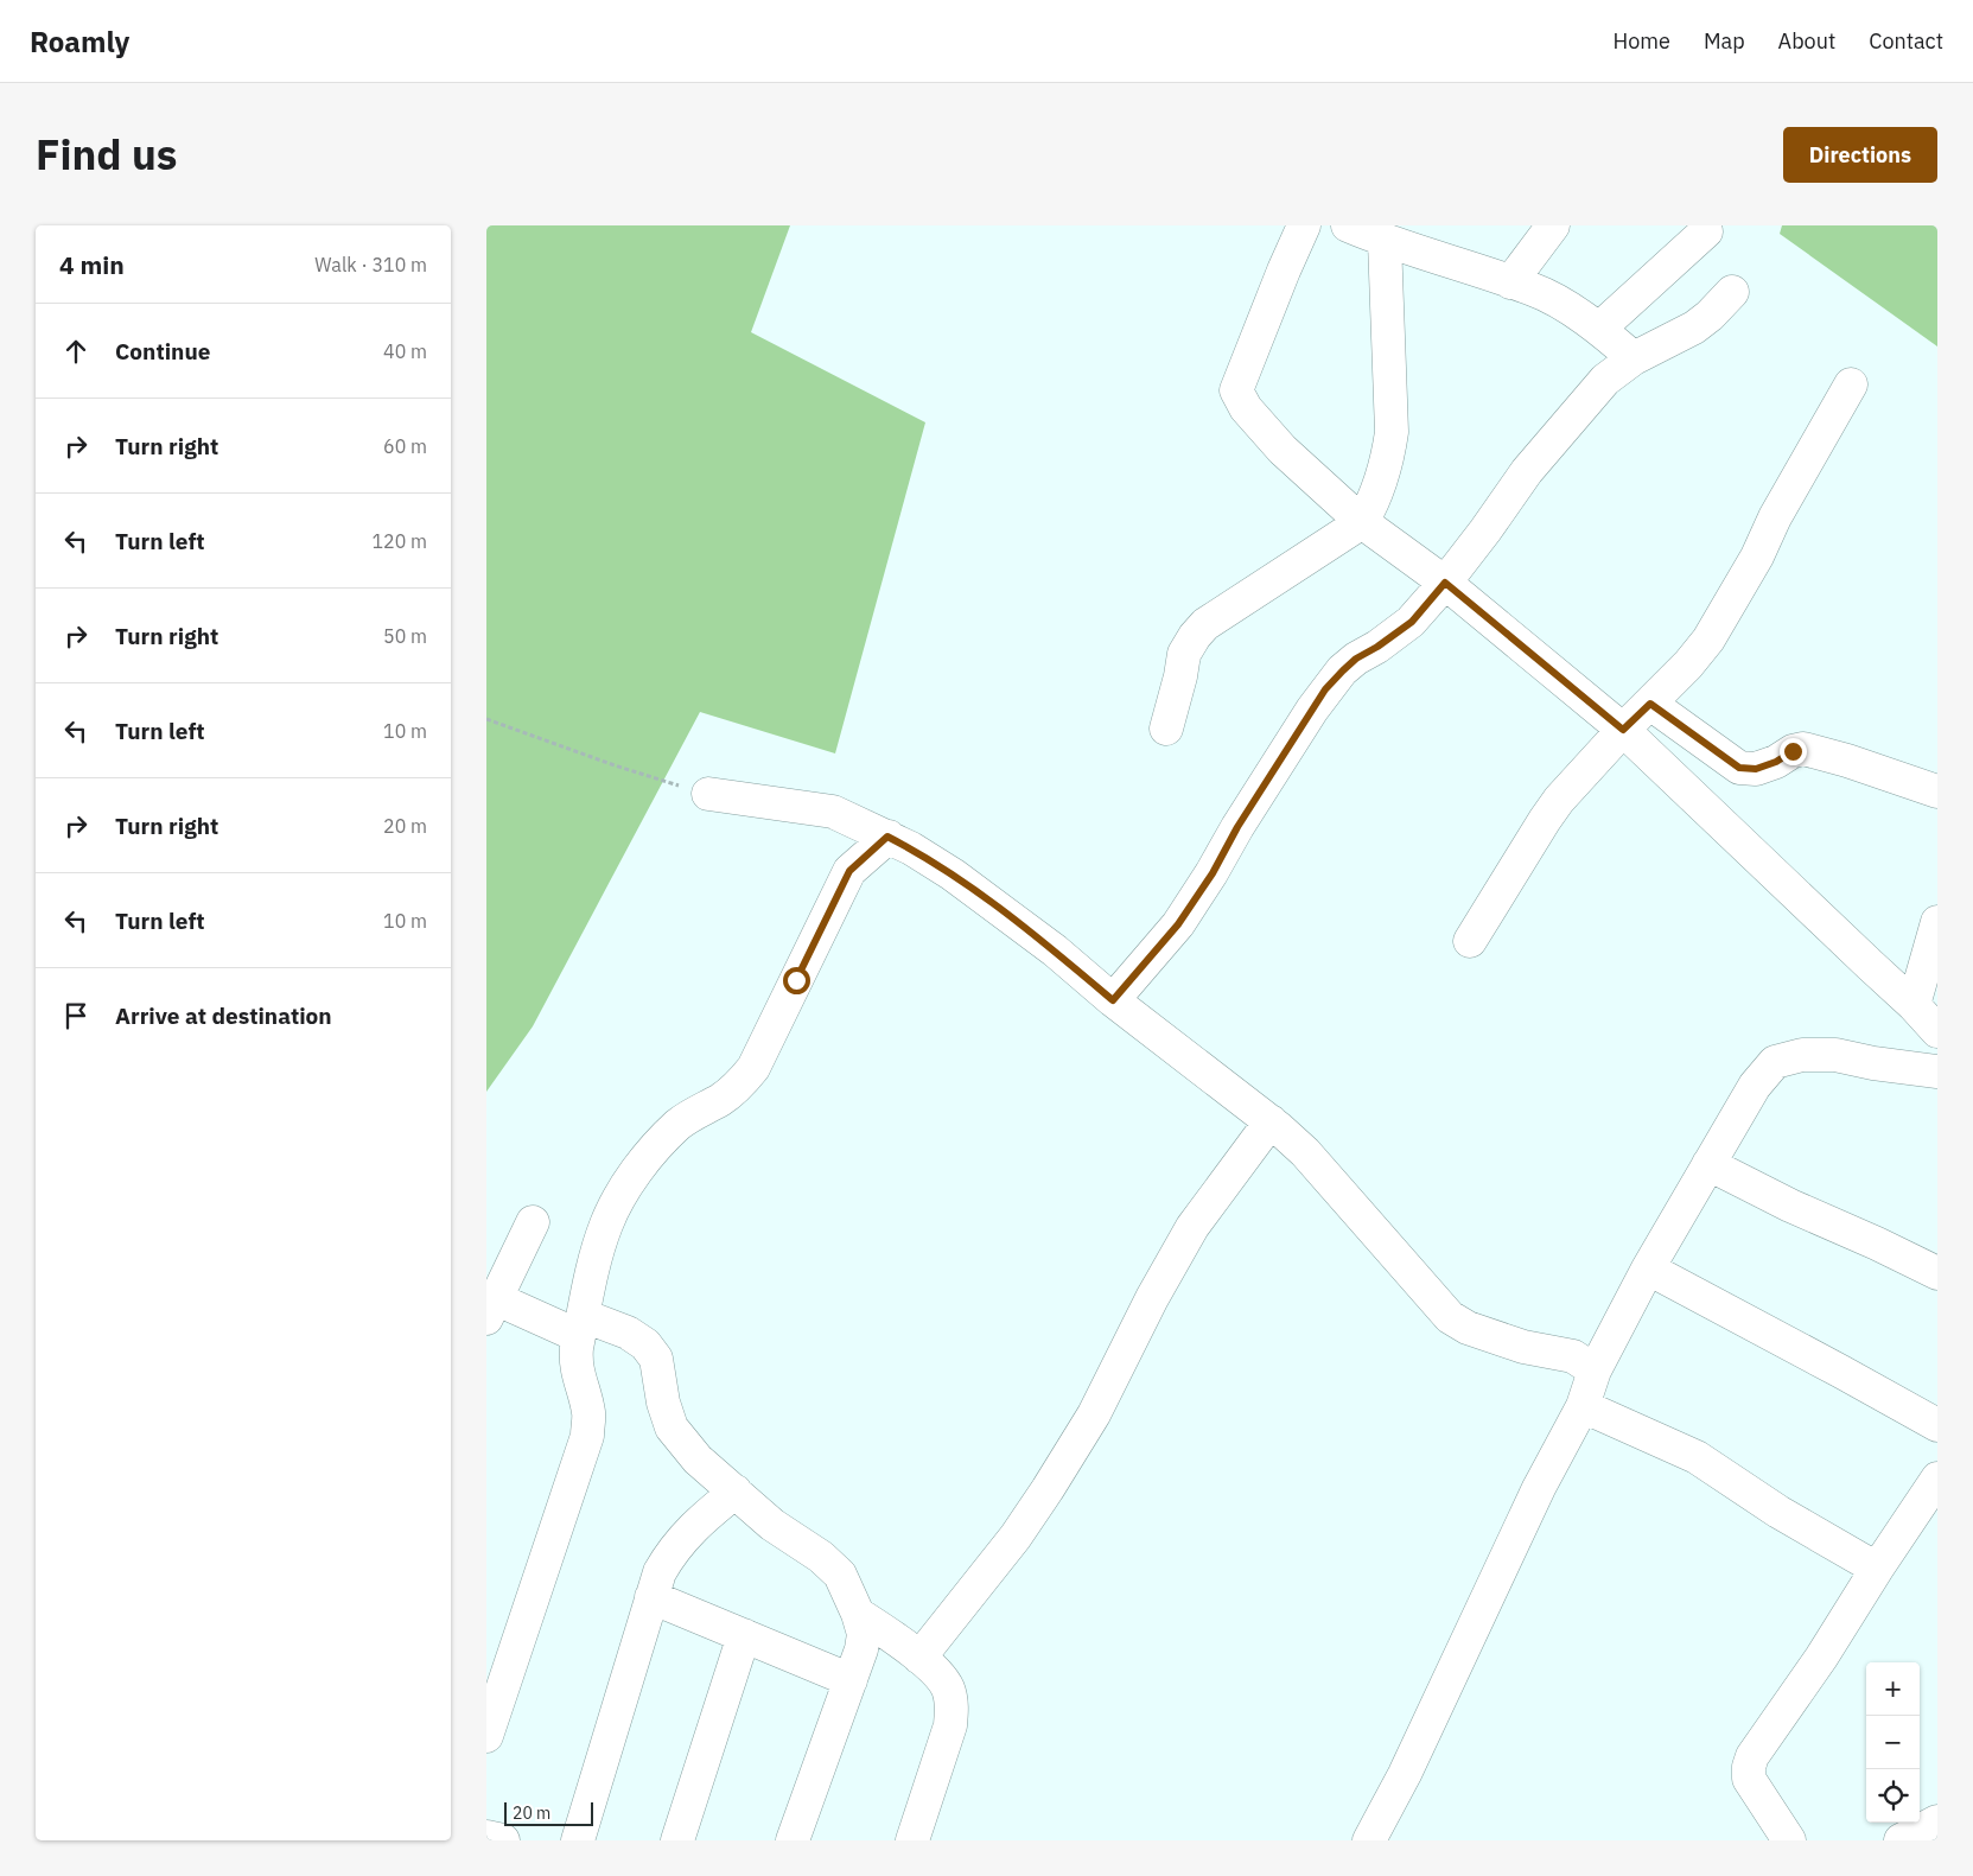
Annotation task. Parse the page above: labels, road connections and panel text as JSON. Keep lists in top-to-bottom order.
{
  "scale_bar": "20 m",
  "page": {
    "header": "Roamly",
    "nav": [
      "Home",
      "Map",
      "About",
      "Contact"
    ],
    "title": "Find us",
    "buttons": "Directions",
    "heading": ["4 min", "Walk · 310 m"],
    "list": [
      ["Continue", "40 m"],
      ["Turn right", "60 m"],
      ["Turn left", "120 m"],
      ["Turn right", "50 m"],
      ["Turn left", "10 m"],
      ["Turn right", "20 m"],
      ["Turn left", "10 m"],
      "Arrive at destination"
    ],
    "map_buttons": ["+", "−"],
    "scale": "20 m"
  }
}
